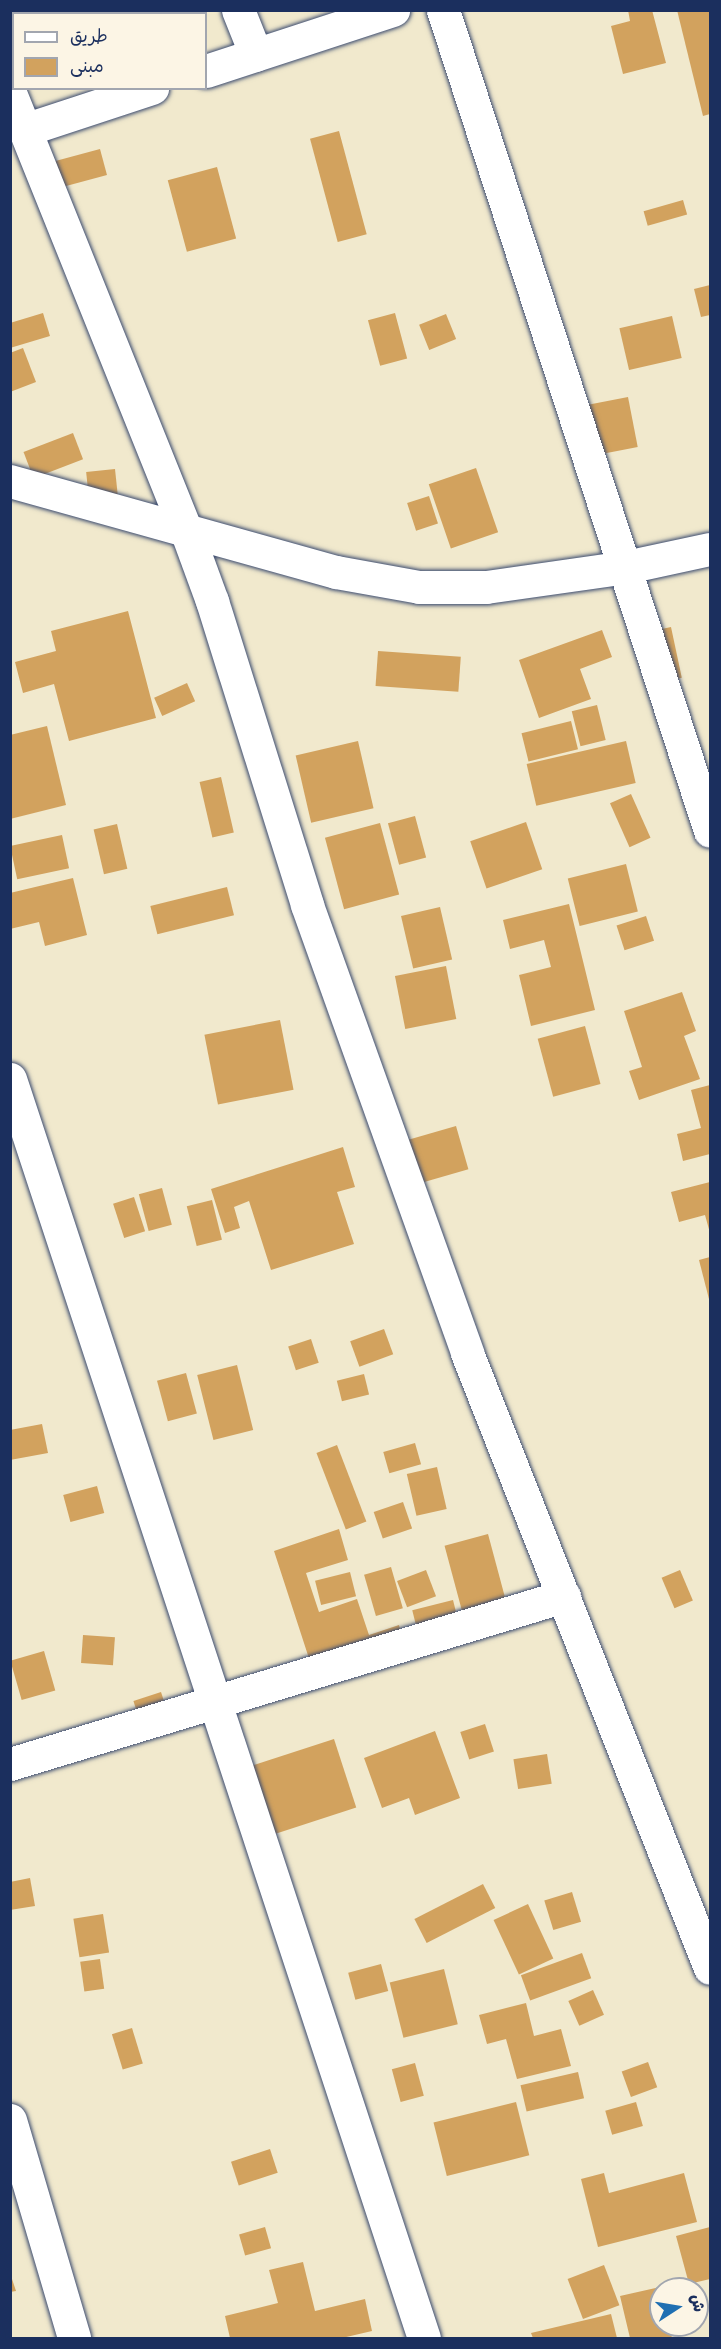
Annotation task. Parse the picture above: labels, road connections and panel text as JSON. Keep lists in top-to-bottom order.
{
  "legend": ["طريق", "مبنى"],
  "north": "right"
}
